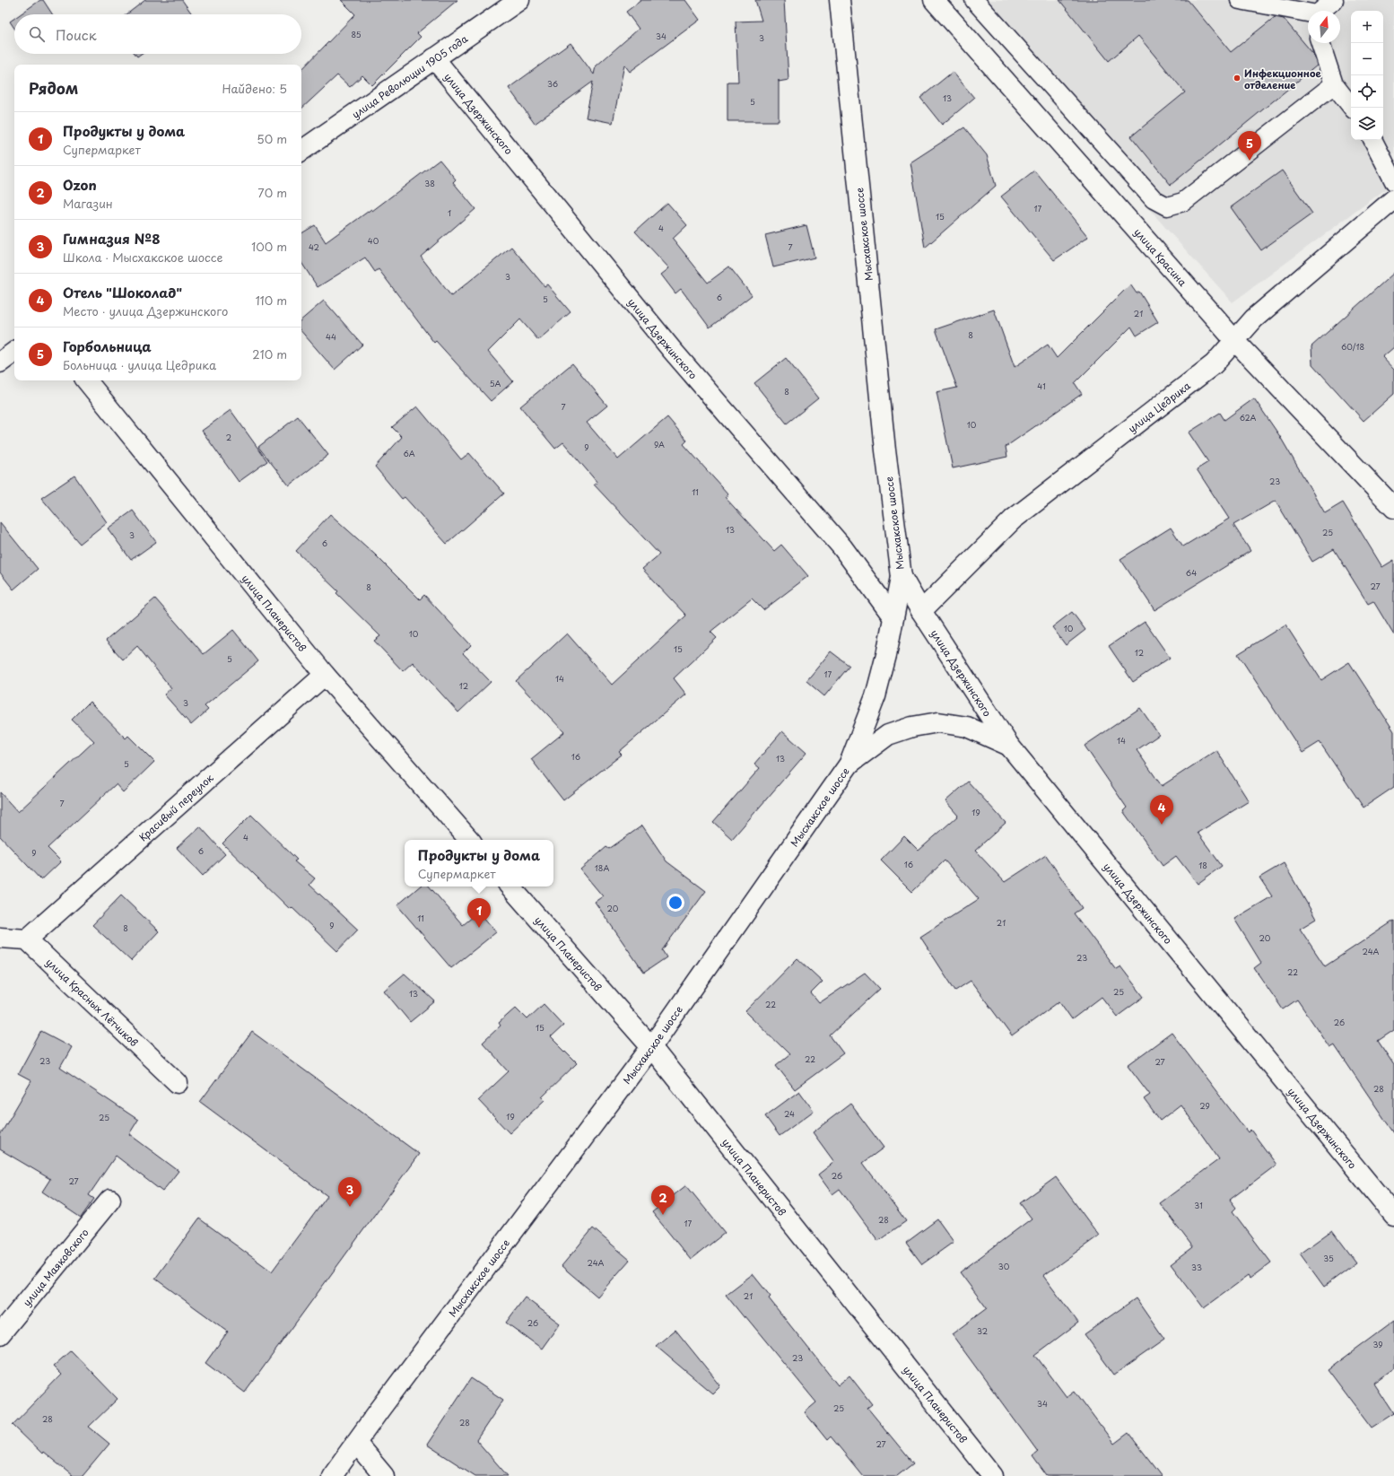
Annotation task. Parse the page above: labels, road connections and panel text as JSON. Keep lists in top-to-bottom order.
{
  "streets": {
    "street": [
      "улица Революции 1905 года",
      "улица Дзержинского",
      "Мысхакское шоссе",
      "улица Красина",
      "улица Цедрика",
      "улица Планеристов",
      "Красивый переулок",
      "улица Красных Лётчиков",
      "улица Маяковского"
    ]
  },
  "crossings": [
    ["улица Революции 1905 года", "улица Дзержинского"],
    ["улица Дзержинского", "Мысхакское шоссе"],
    ["улица Дзержинского", "улица Цедрика"],
    ["Мысхакское шоссе", "улица Планеристов"],
    ["улица Красина", "улица Цедрика"],
    ["улица Планеристов", "Красивый переулок"],
    ["Красивый переулок", "улица Красных Лётчиков"]
  ],
  "places": ["Инфекционное отделение"],
  "house_numbers": [
    "85",
    "34",
    "3",
    "36",
    "13",
    "5",
    "38",
    "17",
    "1",
    "15",
    "4",
    "40",
    "42",
    "7",
    "3",
    "6",
    "5",
    "21",
    "8",
    "44",
    "60/18",
    "5А",
    "41",
    "8",
    "7",
    "62А",
    "10",
    "2",
    "9А",
    "9",
    "6А",
    "23",
    "11",
    "13",
    "25",
    "3",
    "6",
    "64",
    "27",
    "8",
    "10",
    "10",
    "15",
    "12",
    "5",
    "17",
    "14",
    "12",
    "3",
    "14",
    "16",
    "13",
    "5",
    "7",
    "19",
    "4",
    "6",
    "9",
    "16",
    "18",
    "18А",
    "20",
    "11",
    "21",
    "9",
    "8",
    "20",
    "24А",
    "23",
    "22",
    "25",
    "13",
    "22",
    "26",
    "15",
    "22",
    "23",
    "27",
    "28",
    "29",
    "24",
    "19",
    "25",
    "26",
    "27",
    "31",
    "28",
    "17",
    "35",
    "24А",
    "30",
    "33",
    "21",
    "26",
    "32",
    "39",
    "23",
    "34",
    "25",
    "28",
    "28",
    "27"
  ],
  "north": "top",
  "page": {
    "map_buttons": ["+", "−"],
    "search": "Поиск",
    "heading": ["Рядом", "Найдено: 5"],
    "list": [
      {
        "mark": "1",
        "name": "Продукты у дома",
        "note": "Супермаркет",
        "value": "50 m"
      },
      {
        "mark": "2",
        "name": "Ozon",
        "note": "Магазин",
        "value": "70 m"
      },
      {
        "mark": "3",
        "name": "Гимназия №8",
        "note": "Школа · Мысхакское шоссе",
        "value": "100 m"
      },
      {
        "mark": "4",
        "name": "Отель \"Шоколад\"",
        "note": "Место · улица Дзержинского",
        "value": "110 m"
      },
      {
        "mark": "5",
        "name": "Горбольница",
        "note": "Больница · улица Цедрика",
        "value": "210 m"
      }
    ],
    "pins": [
      "5",
      "4",
      "1",
      "3",
      "2"
    ],
    "popup": ["Продукты у дома", "Супермаркет"]
  }
}
